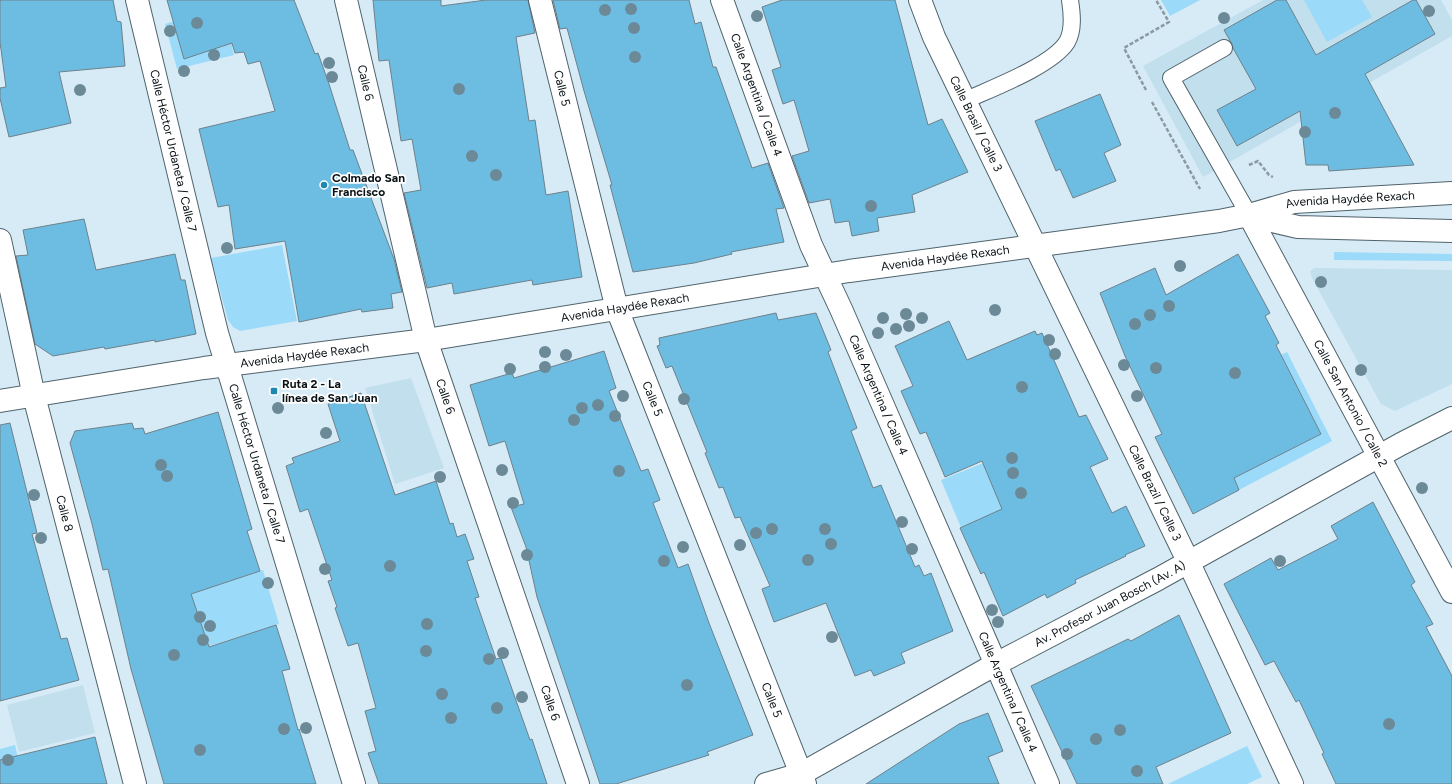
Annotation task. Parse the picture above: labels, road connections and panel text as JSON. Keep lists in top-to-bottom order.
{
  "streets": {
    "street": [
      "Calle 6",
      "Calle 5",
      "Calle Argentina / Calle 4",
      "Calle Brasil / Calle 3",
      "Calle Héctor Urdaneta / Calle 7",
      "Avenida Haydée Rexach",
      "Calle San Antonio / Calle 2",
      "Calle Brazil / Calle 3",
      "Calle 8",
      "Av. Profesor Juan Bosch (Av. A)"
    ]
  },
  "crossings": [
    ["Calle 6", "Avenida Haydée Rexach"],
    ["Calle 5", "Avenida Haydée Rexach"],
    ["Calle 5", "Av. Profesor Juan Bosch (Av. A)"],
    ["Calle Argentina / Calle 4", "Avenida Haydée Rexach"],
    ["Calle Argentina / Calle 4", "Av. Profesor Juan Bosch (Av. A)"],
    ["Calle Brasil / Calle 3", "Avenida Haydée Rexach"],
    ["Calle Brasil / Calle 3", "Calle Brazil / Calle 3"],
    ["Calle Héctor Urdaneta / Calle 7", "Avenida Haydée Rexach"],
    ["Avenida Haydée Rexach", "Calle San Antonio / Calle 2"],
    ["Avenida Haydée Rexach", "Calle Brazil / Calle 3"],
    ["Avenida Haydée Rexach", "Calle 8"],
    ["Calle San Antonio / Calle 2", "Av. Profesor Juan Bosch (Av. A)"],
    ["Calle Brazil / Calle 3", "Av. Profesor Juan Bosch (Av. A)"]
  ],
  "places": {
    "other": ["Colmado San Francisco"],
    "transit": ["Ruta 2 - La línea de San Juan"]
  }
}
